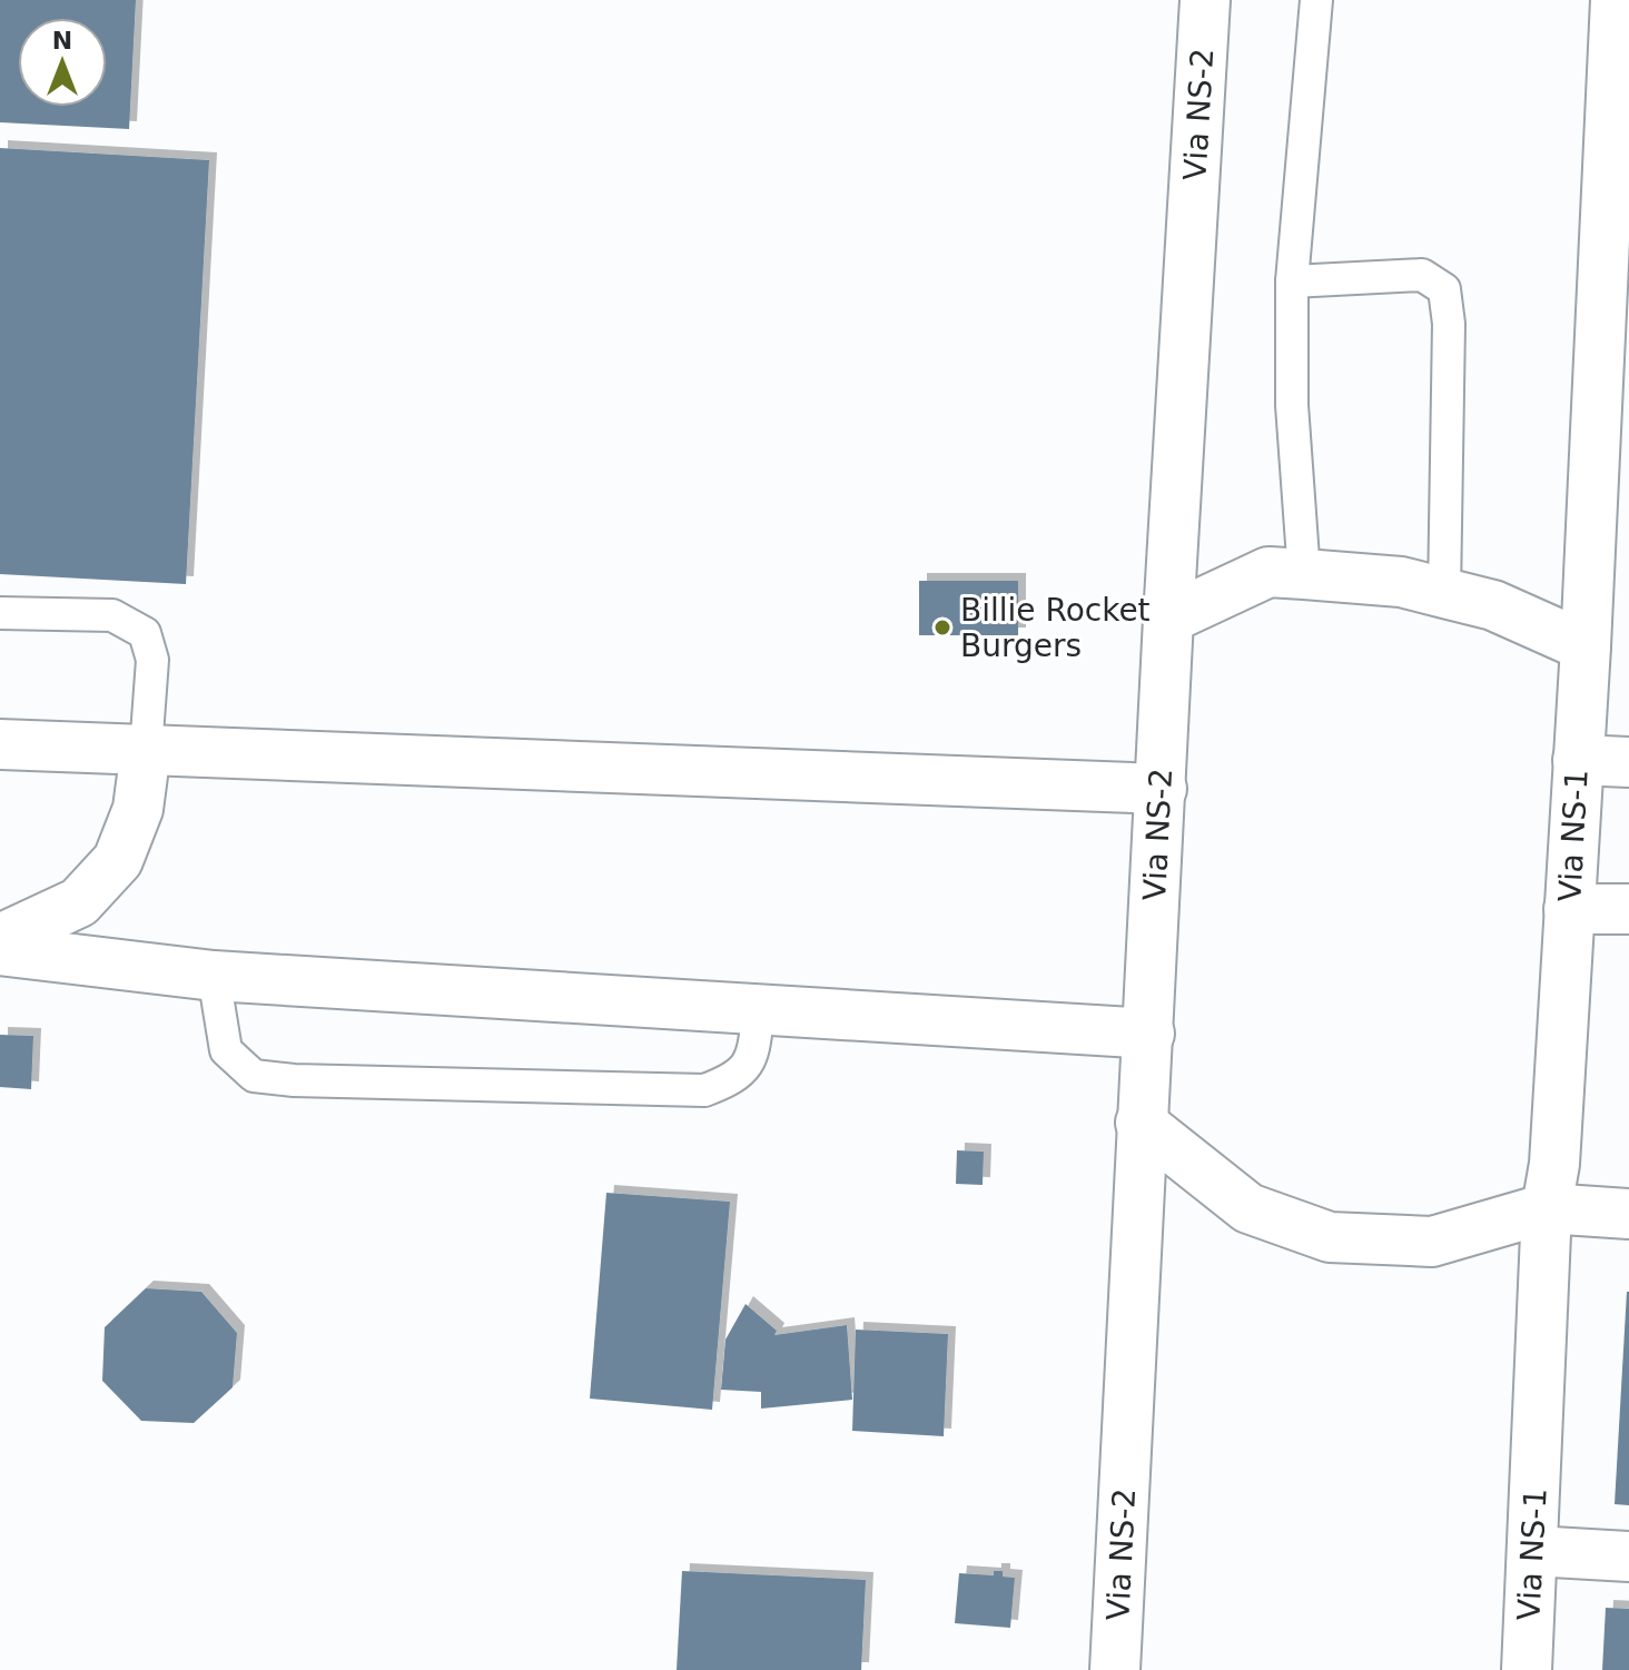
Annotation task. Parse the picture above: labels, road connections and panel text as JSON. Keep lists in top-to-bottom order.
{
  "streets": {
    "main road": ["Via NS-2", "Via NS-1"]
  },
  "places": ["Billie Rocket Burgers"],
  "north": "top"
}
